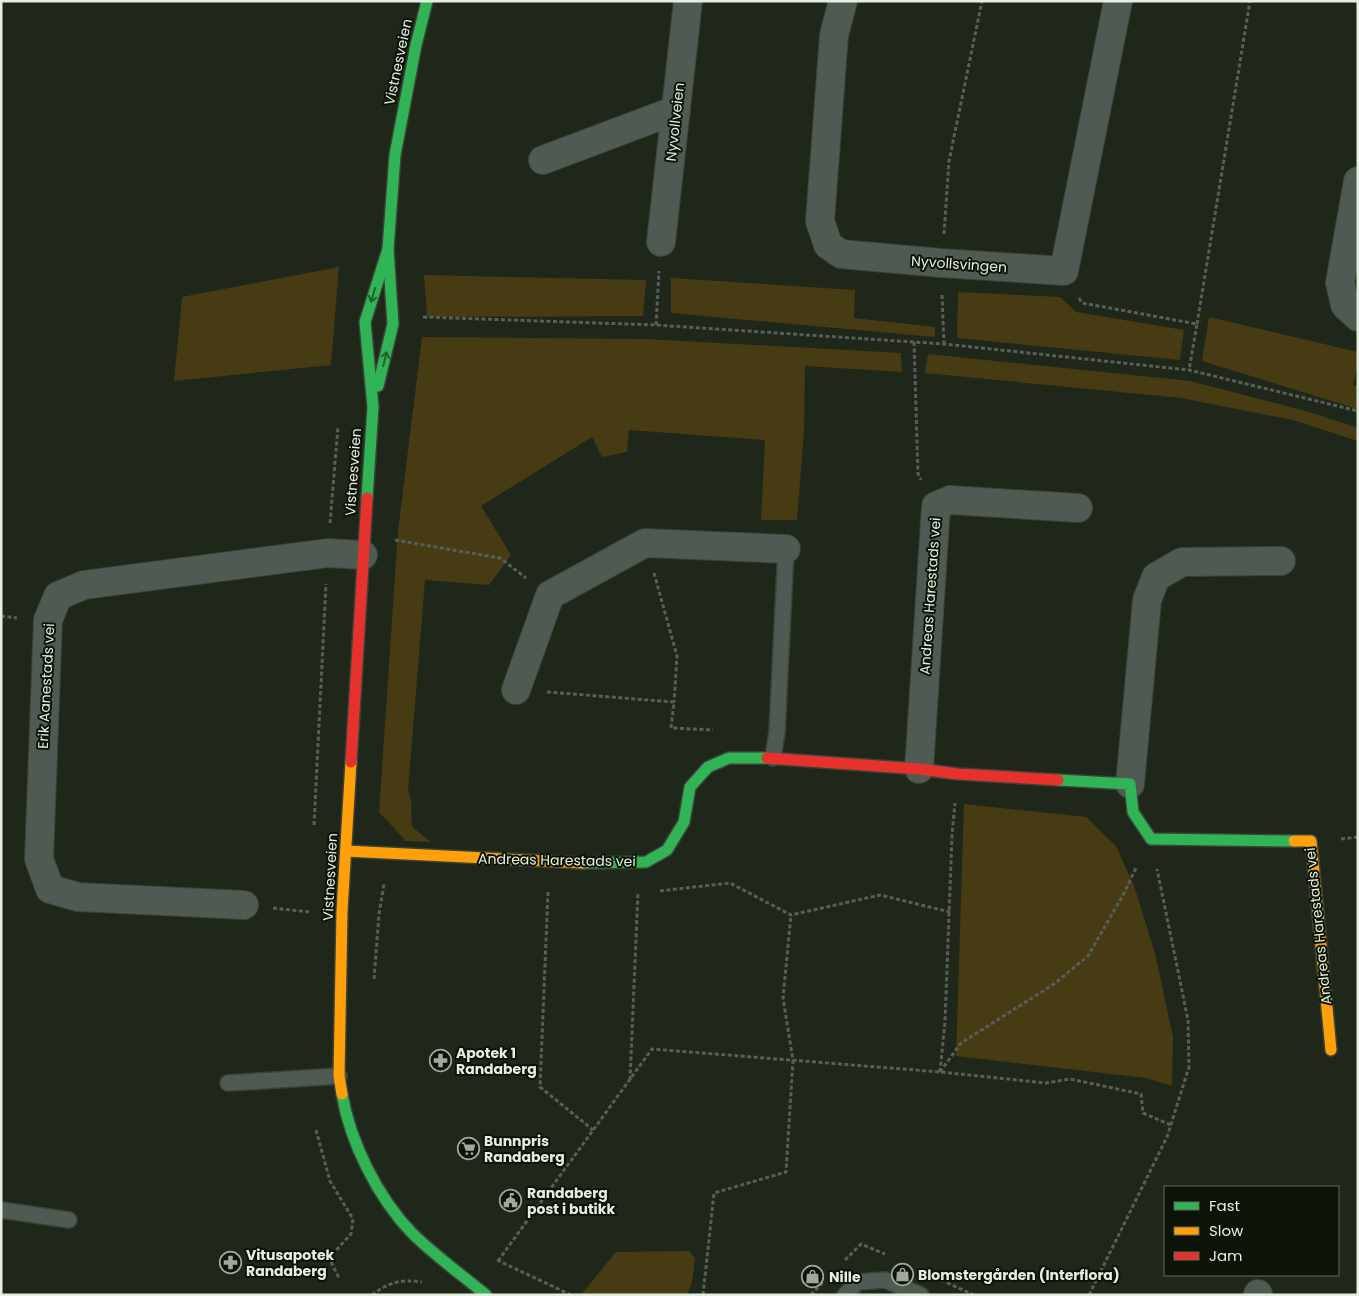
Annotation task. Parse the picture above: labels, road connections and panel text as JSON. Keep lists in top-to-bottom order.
{
  "streets": {
    "main road": ["Vistnesveien", "Andreas Harestads vei"],
    "street": ["Nyvollveien", "Nyvollsvingen", "Erik Aanestads vei"]
  },
  "crossings": [
    ["Vistnesveien", "Andreas Harestads vei"],
    ["Vistnesveien", "Erik Aanestads vei"]
  ],
  "places": {
    "pharmacy": ["Apotek 1 Randaberg", "Vitusapotek Randaberg"],
    "supermarket": ["Bunnpris Randaberg"],
    "public building": ["Randaberg post i butikk"],
    "shop": ["Blomstergården (Interflora)", "Nille"]
  },
  "legend": ["Fast", "Slow", "Jam"]
}
